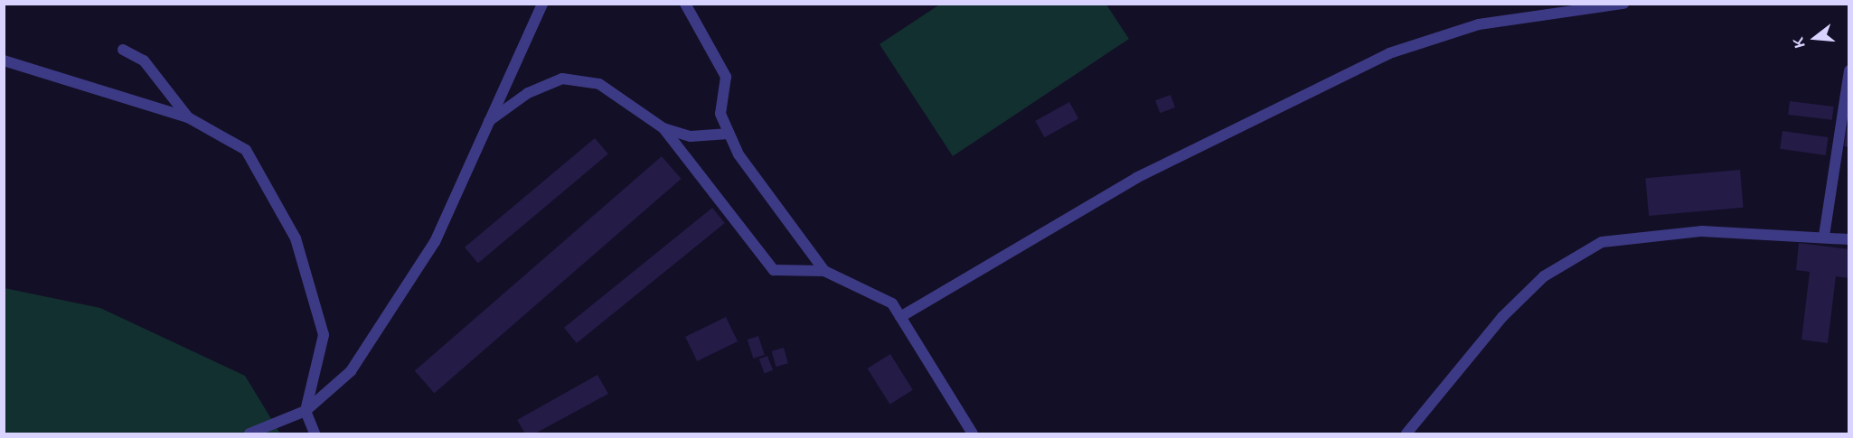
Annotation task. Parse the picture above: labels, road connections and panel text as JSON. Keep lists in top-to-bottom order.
{
  "north": "left"
}
